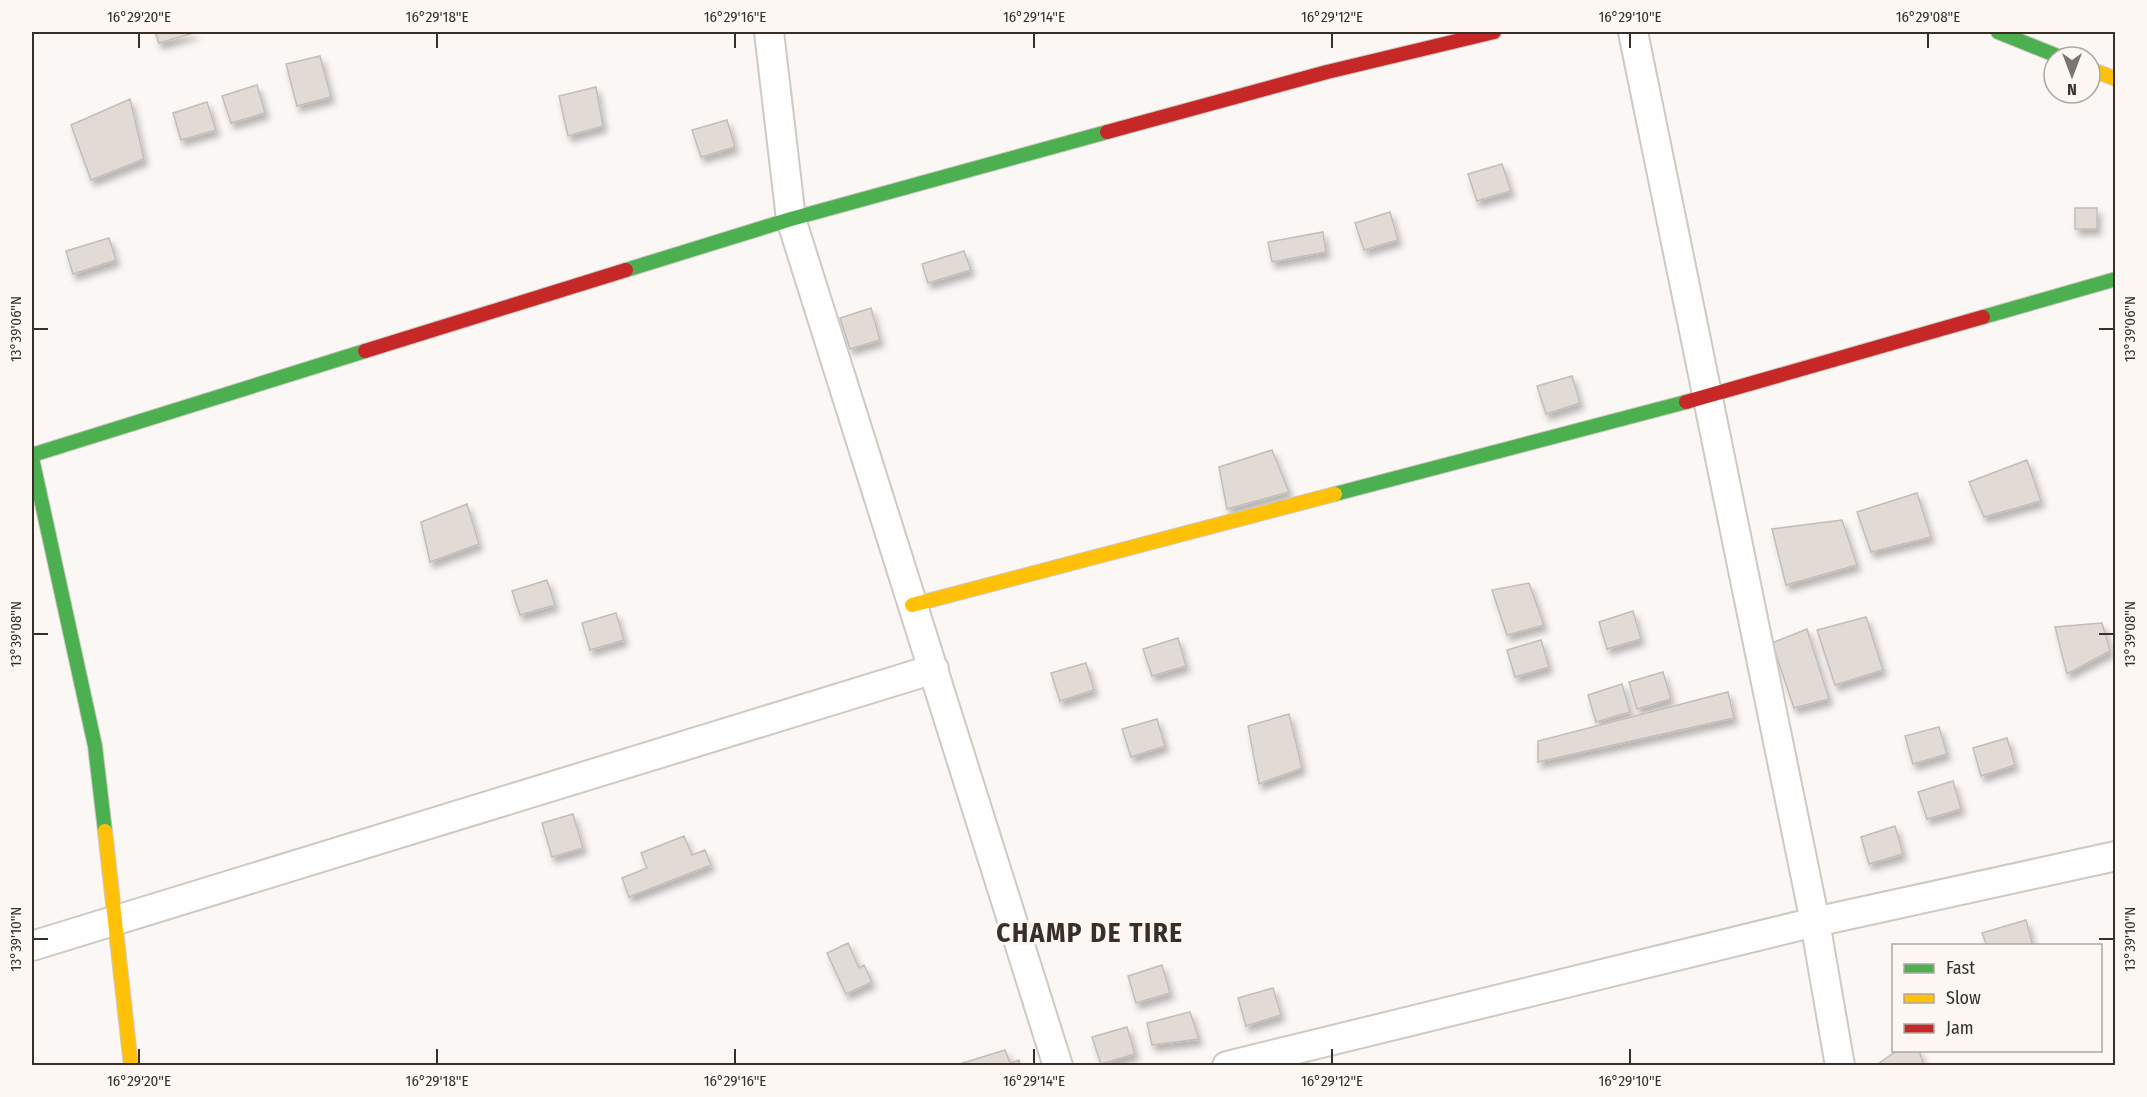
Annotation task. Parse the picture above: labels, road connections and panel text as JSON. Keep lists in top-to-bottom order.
{
  "districts": ["CHAMP DE TIRE"],
  "legend": ["Fast", "Slow", "Jam"],
  "north": "bottom",
  "coordinates": [
    "16°29'20\"E",
    "16°29'18\"E",
    "16°29'16\"E",
    "16°29'14\"E",
    "16°29'12\"E",
    "16°29'10\"E",
    "16°29'08\"E",
    "13°39'06\"N",
    "13°39'08\"N",
    "13°39'10\"N"
  ]
}
